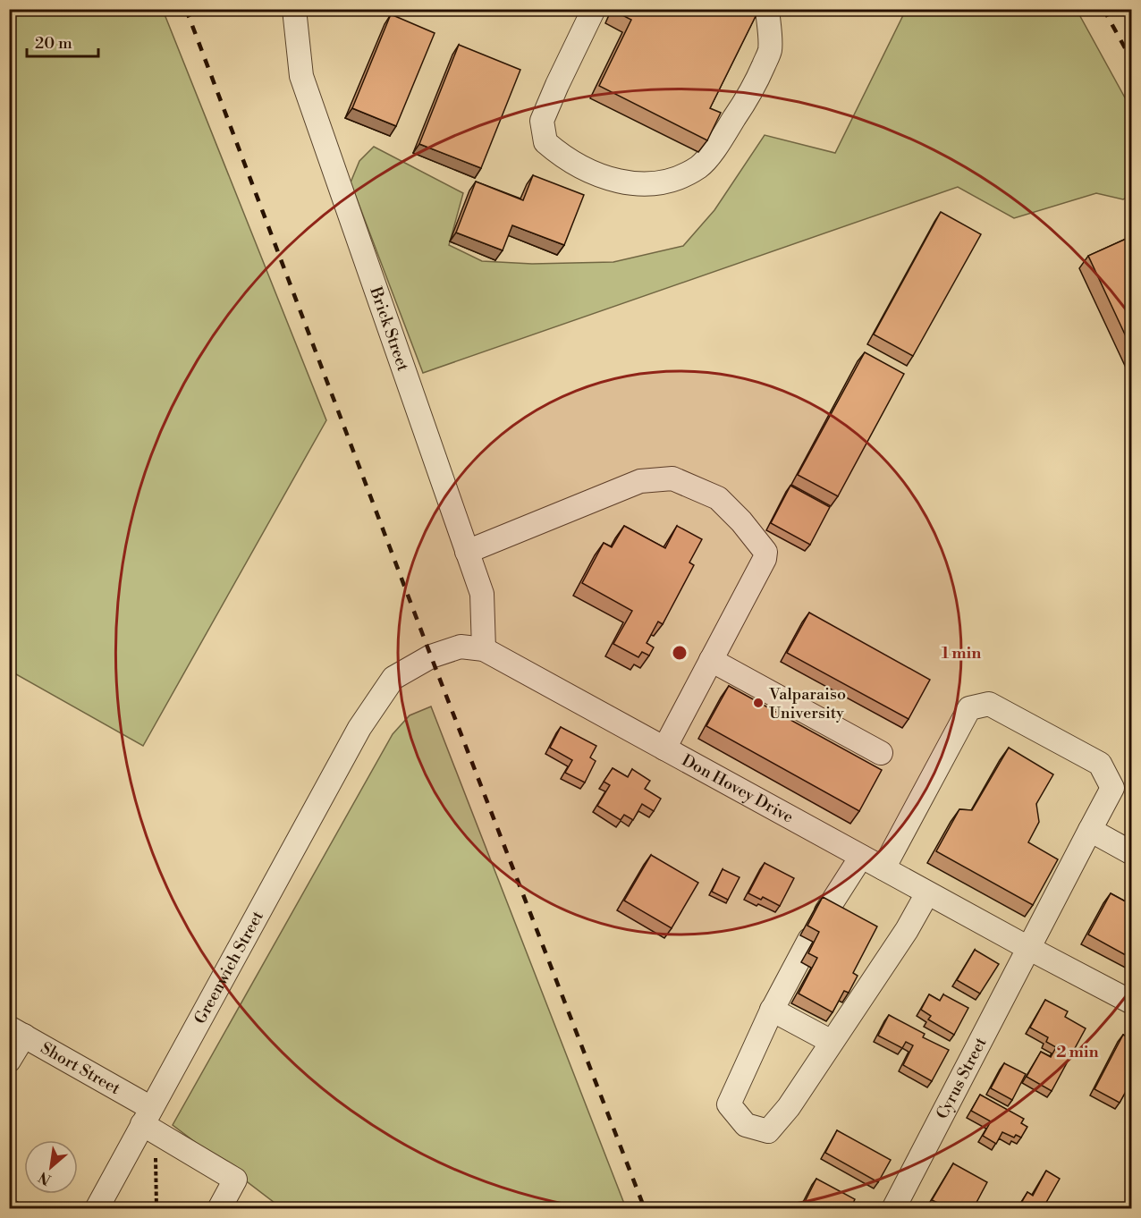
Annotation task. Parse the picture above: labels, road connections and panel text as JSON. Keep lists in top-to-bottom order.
{
  "streets": {
    "street": [
      "Brick Street",
      "Don Hovey Drive",
      "Greenwich Street",
      "Short Street",
      "Cyrus Street"
    ]
  },
  "crossings": [
    ["Brick Street", "Don Hovey Drive"],
    ["Don Hovey Drive", "Greenwich Street"],
    ["Don Hovey Drive", "Cyrus Street"],
    ["Greenwich Street", "Short Street"]
  ],
  "places": ["Valparaiso University"],
  "scale_bar": "20 m",
  "north": "bottom left",
  "rings": ["1 min", "2 min"]
}
